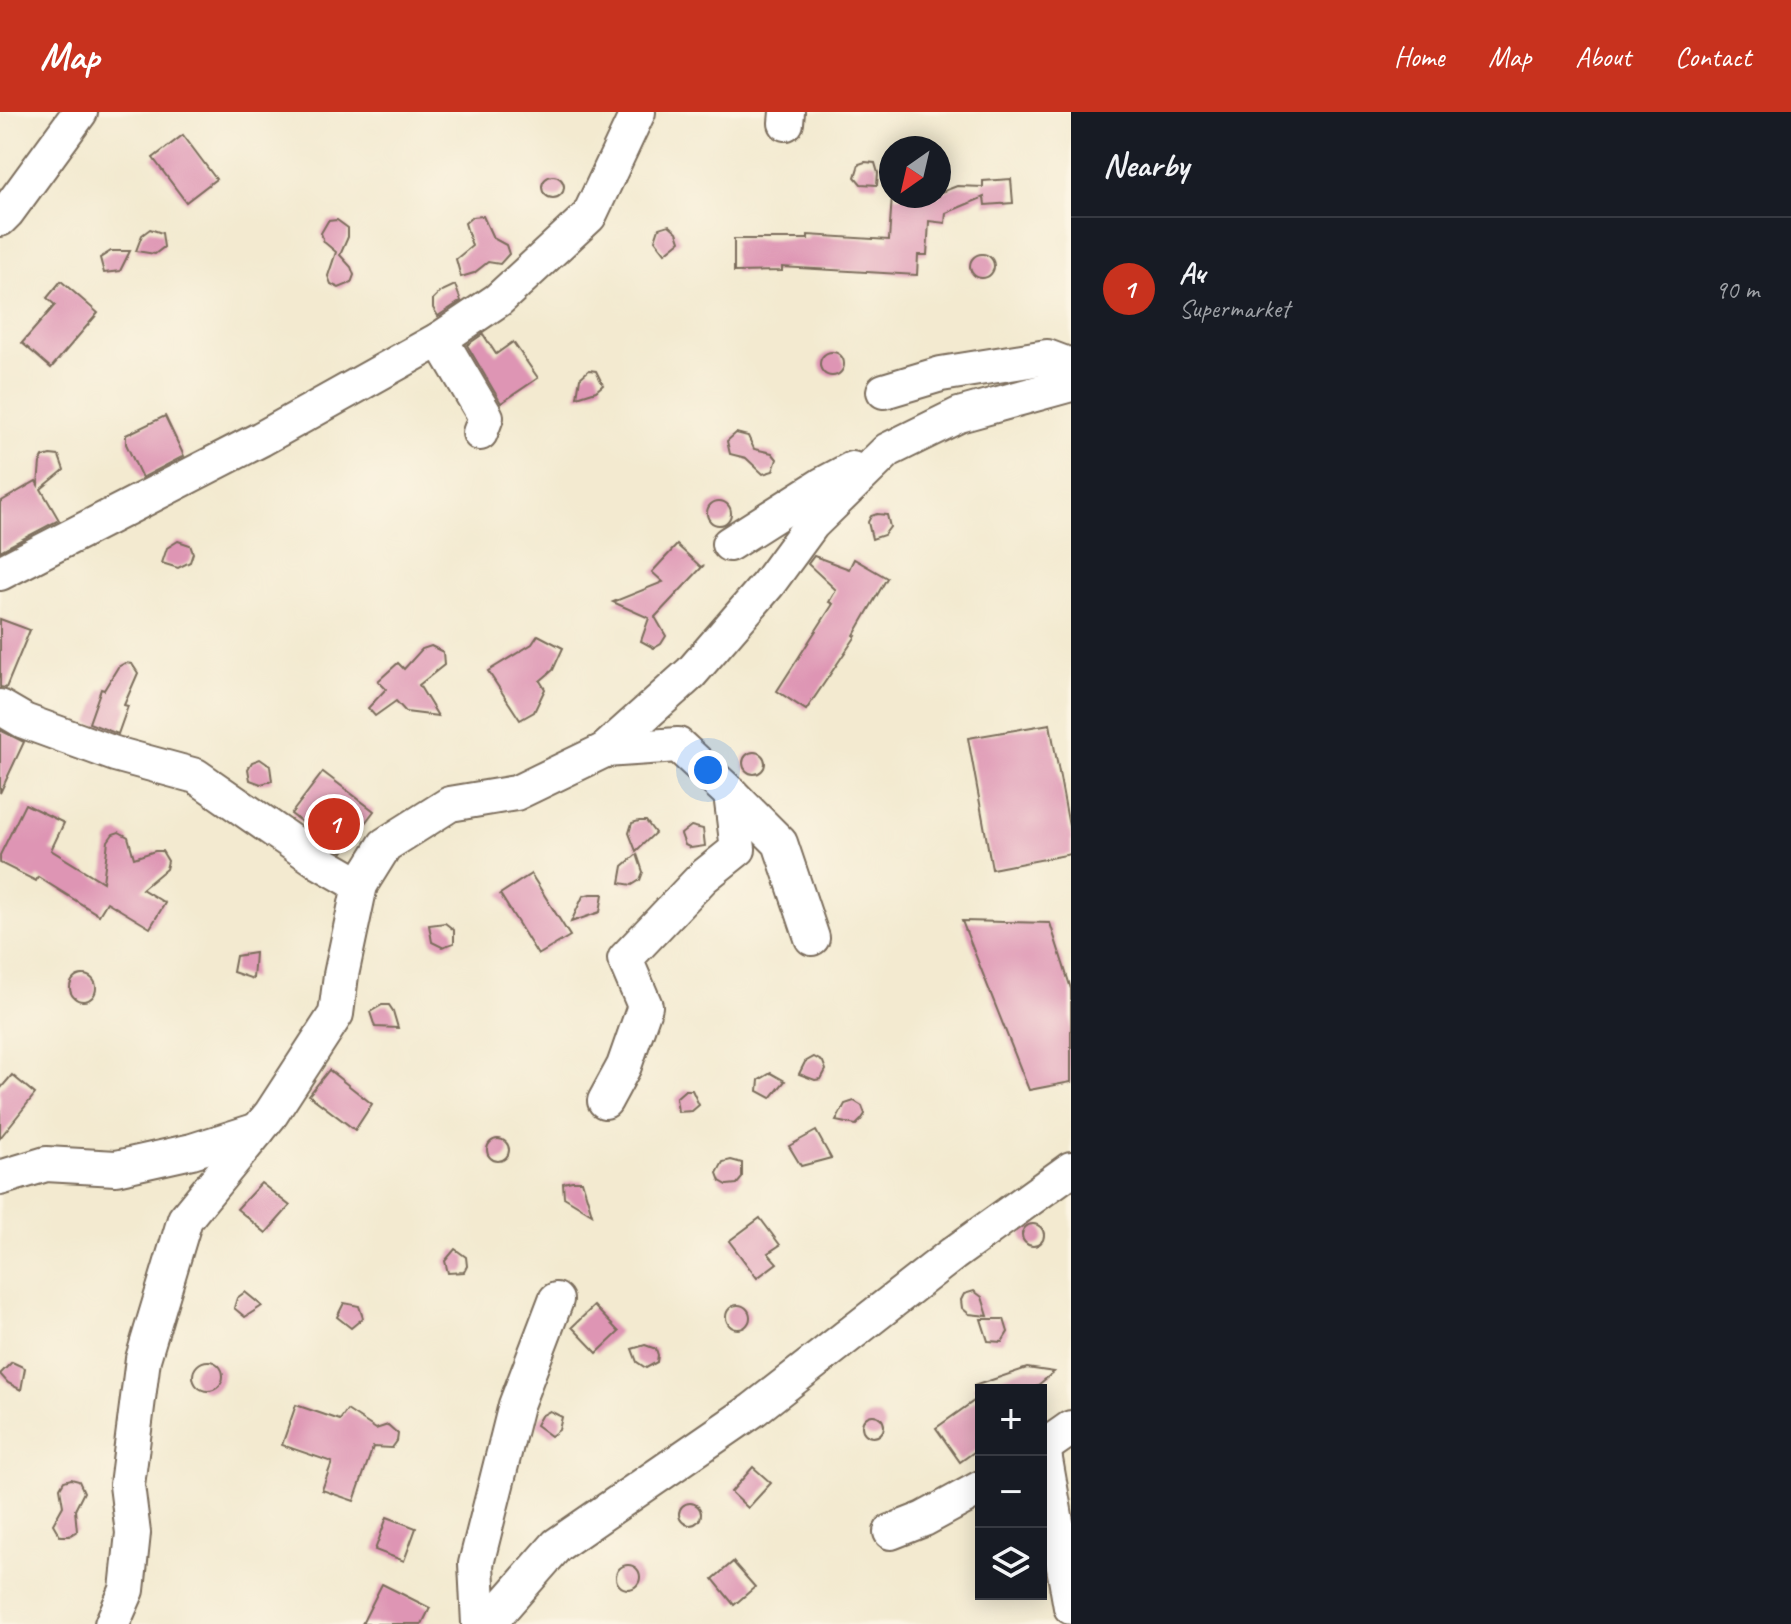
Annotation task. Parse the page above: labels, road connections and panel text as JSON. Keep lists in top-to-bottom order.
{
  "north": "bottom left",
  "page": {
    "header": "Map",
    "nav": [
      "Home",
      "Map",
      "About",
      "Contact"
    ],
    "heading": "Nearby",
    "list": [
      {
        "mark": "1",
        "name": "Ач",
        "note": "Supermarket",
        "value": "90 m"
      }
    ],
    "pins": "1",
    "map_buttons": ["+", "−"]
  }
}
